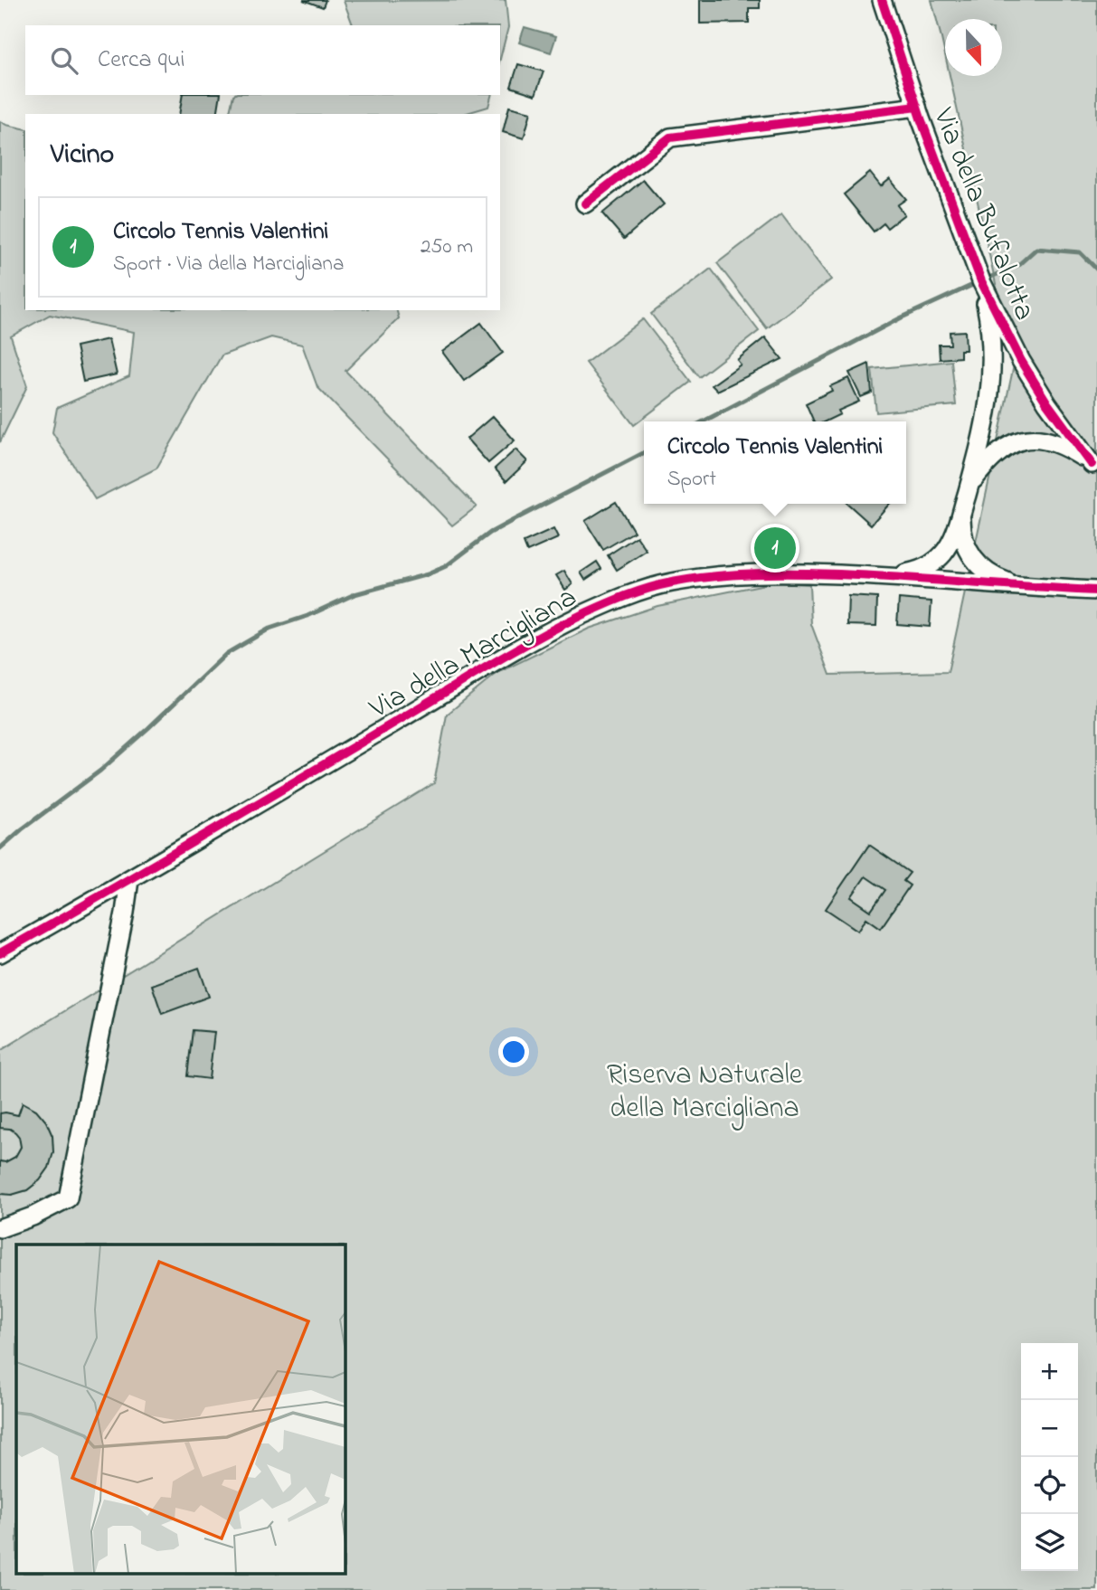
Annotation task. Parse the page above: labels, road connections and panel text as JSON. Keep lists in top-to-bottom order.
{
  "streets": {
    "street": ["Via della Bufalotta", "Via della Marcigliana"]
  },
  "parks": ["Riserva Naturale della Marcigliana"],
  "north": "bottom",
  "page": {
    "search": "Cerca qui",
    "heading": "Vicino",
    "list": [
      {
        "mark": "1",
        "name": "Circolo Tennis Valentini",
        "note": "Sport · Via della Marcigliana",
        "value": "250 m"
      }
    ],
    "popup": ["Circolo Tennis Valentini", "Sport"],
    "pins": "1",
    "map_buttons": ["+", "−"]
  }
}
